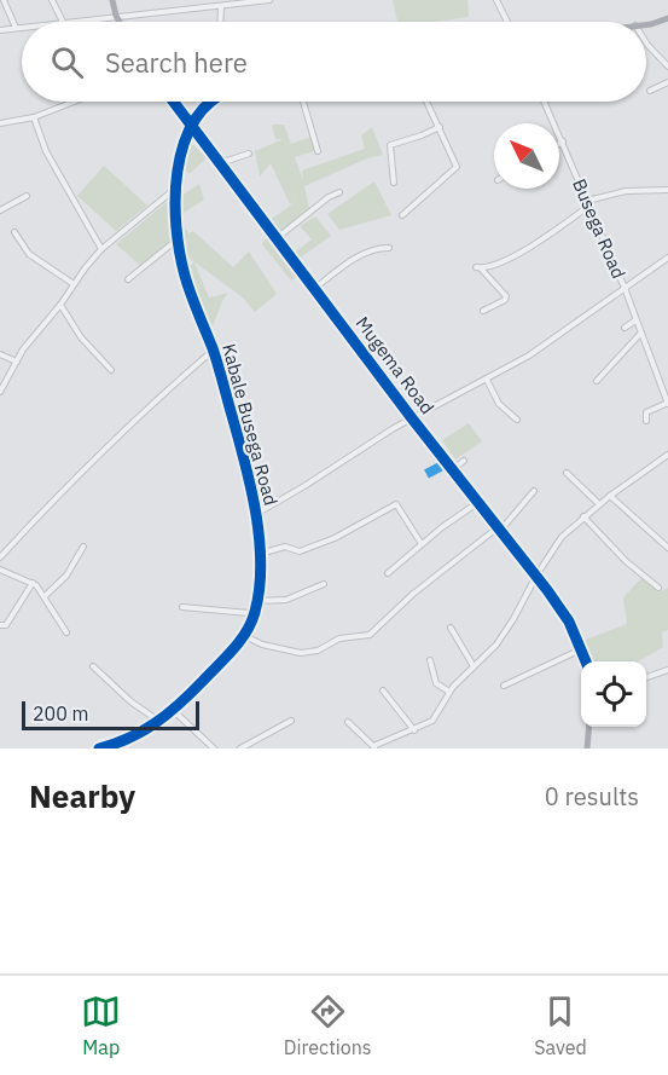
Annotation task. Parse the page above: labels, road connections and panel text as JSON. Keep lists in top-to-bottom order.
{
  "streets": {
    "street": ["Busega Road", "Mugema Road", "Kabale Busega Road"]
  },
  "crossings": [
    ["Mugema Road", "Kabale Busega Road"]
  ],
  "scale_bar": "200 m",
  "north": "top left",
  "page": {
    "search": "Search here",
    "scale": "200 m",
    "heading": ["Nearby", "0 results"],
    "nav": ["Map", "Directions", "Saved"]
  }
}
